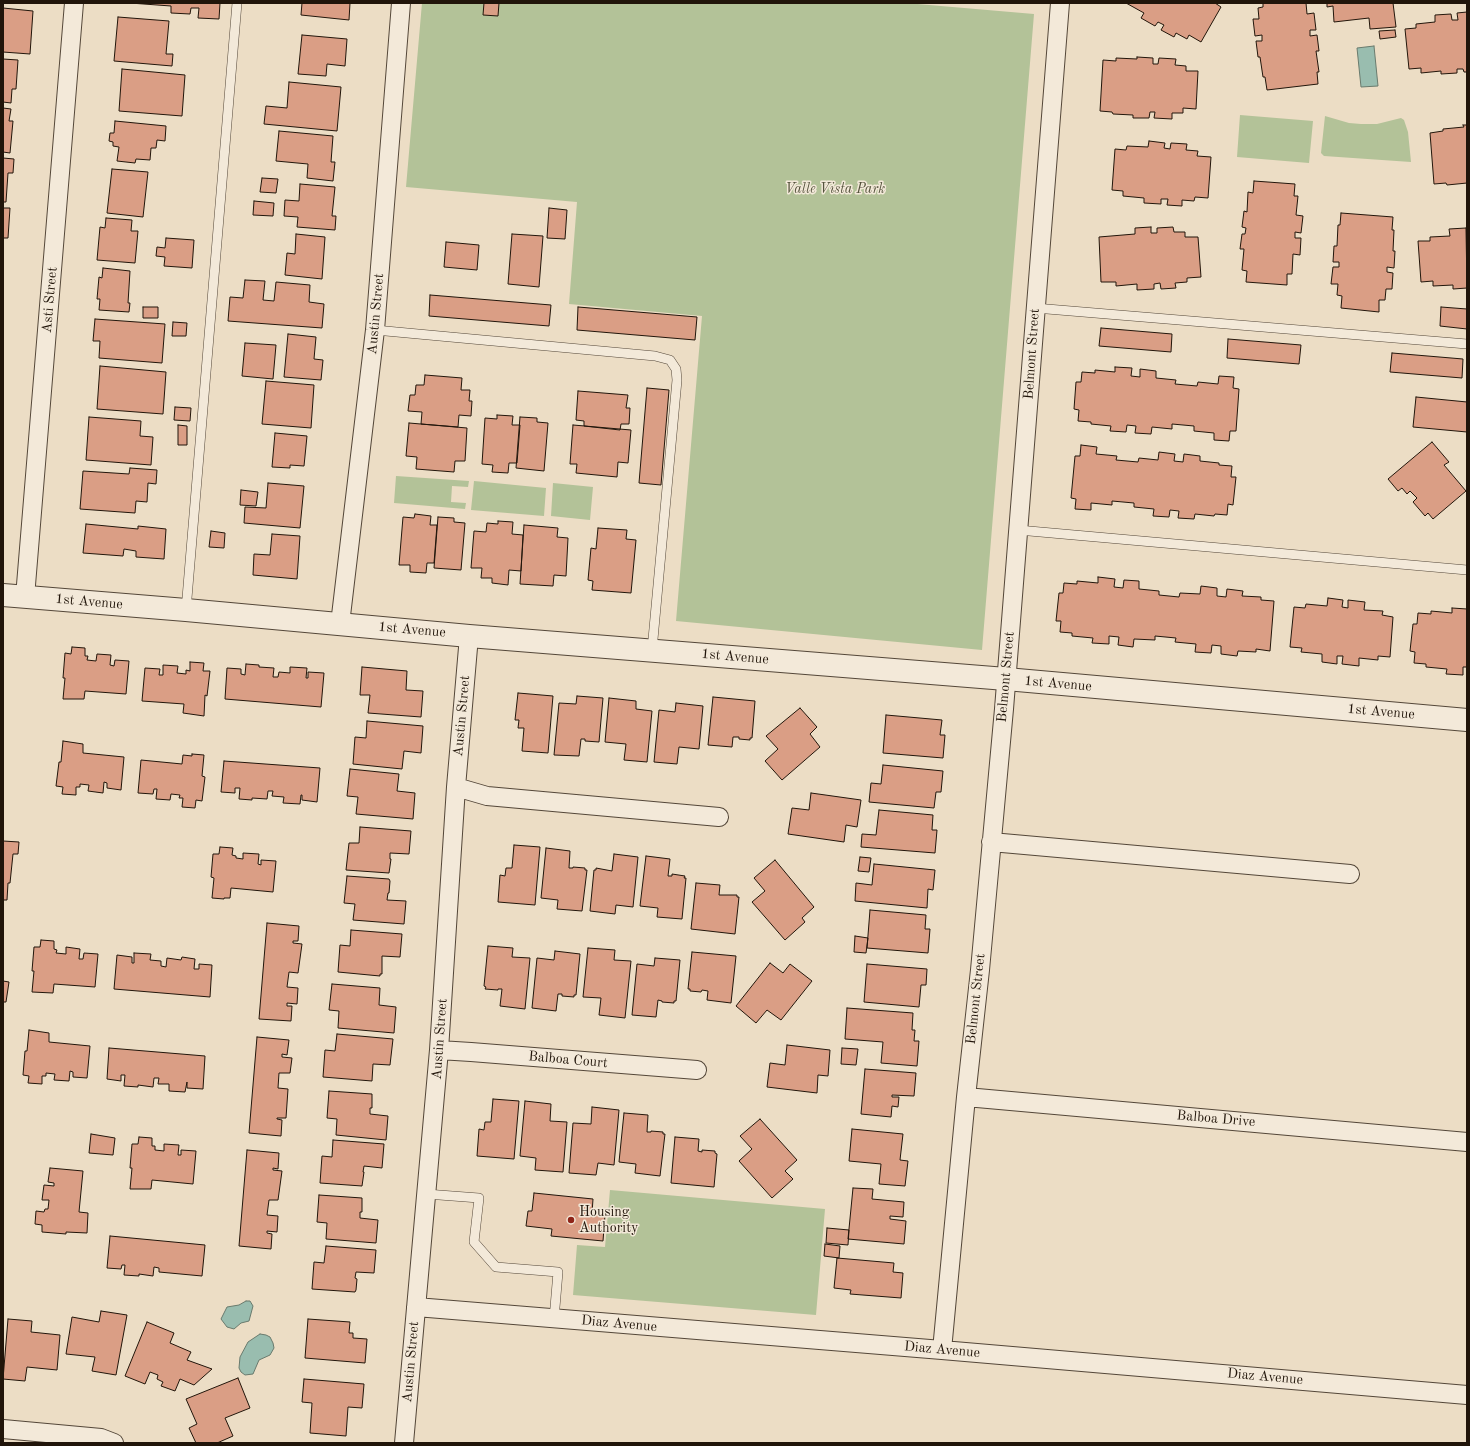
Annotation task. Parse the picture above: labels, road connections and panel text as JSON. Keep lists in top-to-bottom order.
{
  "streets": {
    "street": [
      "Asti Street",
      "Austin Street",
      "Belmont Street",
      "1st Avenue",
      "Balboa Court",
      "Balboa Drive",
      "Diaz Avenue"
    ]
  },
  "crossings": [
    ["Asti Street", "1st Avenue"],
    ["Austin Street", "1st Avenue"],
    ["Austin Street", "Balboa Court"],
    ["Austin Street", "Diaz Avenue"],
    ["Belmont Street", "1st Avenue"],
    ["Belmont Street", "Balboa Drive"],
    ["Belmont Street", "Diaz Avenue"]
  ],
  "parks": ["Valle Vista Park"],
  "places": ["Housing Authority"]
}
